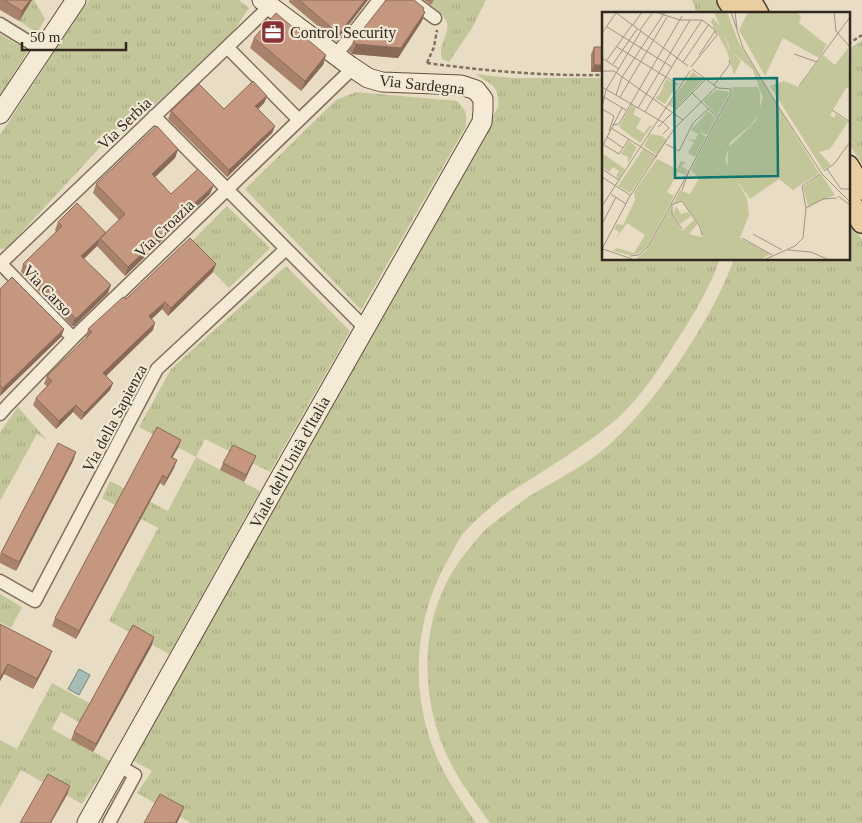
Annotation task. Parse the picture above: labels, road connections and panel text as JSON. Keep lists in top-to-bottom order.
{
  "streets": {
    "street": [
      "Via Sardegna",
      "Via Serbia",
      "Via Croazia",
      "Via Carso",
      "Via della Sapienza",
      "Viale dell'Unità d'Italia"
    ]
  },
  "crossings": [
    ["Via Sardegna", "Via Serbia"],
    ["Via Sardegna", "Via Croazia"],
    ["Via Sardegna", "Viale dell'Unità d'Italia"],
    ["Via Serbia", "Via Carso"],
    ["Via Croazia", "Via Carso"]
  ],
  "places": {
    "office": ["Control Security"]
  },
  "scale_bar": "50 m"
}
